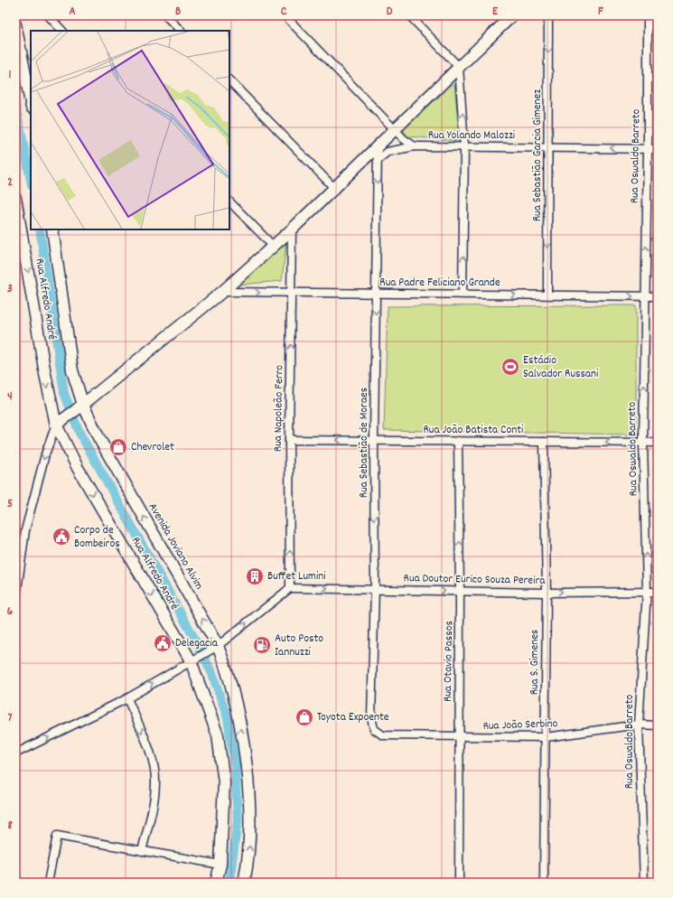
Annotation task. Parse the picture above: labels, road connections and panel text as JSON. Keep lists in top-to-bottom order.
{
  "streets": {
    "main road": ["Rua Alfredo André", "Avenida Joviano Alvim"],
    "street": [
      "Rua Yolando Malozzi",
      "Rua Sebastião Garcia Gimenez",
      "Rua Oswaldo Barreto",
      "Rua Padre Feliciano Grande",
      "Rua Napoleão Ferro",
      "Rua João Batista Conti",
      "Rua Sebastião de Moraes",
      "Rua Doutor Eurico Souza Pereira",
      "Rua Otavio Passos",
      "Rua S. Gimenes",
      "Rua João Serbino"
    ]
  },
  "crossings": [
    ["Rua Yolando Malozzi", "Rua Sebastião Garcia Gimenez"],
    ["Rua Yolando Malozzi", "Rua Oswaldo Barreto"],
    ["Rua Yolando Malozzi", "Rua Sebastião de Moraes"],
    ["Rua Sebastião Garcia Gimenez", "Rua Padre Feliciano Grande"],
    ["Rua Oswaldo Barreto", "Rua Padre Feliciano Grande"],
    ["Rua Oswaldo Barreto", "Rua João Batista Conti"],
    ["Rua Oswaldo Barreto", "Rua Doutor Eurico Souza Pereira"],
    ["Rua Oswaldo Barreto", "Rua João Serbino"],
    ["Rua Padre Feliciano Grande", "Rua Napoleão Ferro"],
    ["Rua Padre Feliciano Grande", "Rua Sebastião de Moraes"],
    ["Rua Napoleão Ferro", "Rua João Batista Conti"],
    ["Rua Napoleão Ferro", "Rua Doutor Eurico Souza Pereira"],
    ["Rua João Batista Conti", "Rua Sebastião de Moraes"],
    ["Rua João Batista Conti", "Rua Otavio Passos"],
    ["Rua João Batista Conti", "Rua S. Gimenes"],
    ["Rua Sebastião de Moraes", "Rua Doutor Eurico Souza Pereira"],
    ["Rua Sebastião de Moraes", "Rua João Serbino"],
    ["Rua Doutor Eurico Souza Pereira", "Rua Otavio Passos"],
    ["Rua Doutor Eurico Souza Pereira", "Rua S. Gimenes"],
    ["Rua Otavio Passos", "Rua João Serbino"],
    ["Rua S. Gimenes", "Rua João Serbino"]
  ],
  "one_way": [
    "Rua Sebastião Garcia Gimenez",
    "Rua Oswaldo Barreto",
    "Rua Padre Feliciano Grande",
    "Rua Alfredo André",
    "Rua Napoleão Ferro",
    "Rua João Batista Conti",
    "Rua Sebastião de Moraes",
    "Avenida Joviano Alvim",
    "Rua Doutor Eurico Souza Pereira"
  ],
  "places": {
    "sports": ["Estádio Salvador Russani"],
    "shop": ["Chevrolet", "Toyota Expoente"],
    "public building": ["Corpo de Bombeiros", "Delegacia"],
    "building": ["Buffet Lumini"],
    "fuel station": ["Auto Posto Iannuzzi"]
  },
  "grid": {
    "columns": [
      "A",
      "B",
      "C",
      "D",
      "E",
      "F"
    ],
    "rows": [
      "1",
      "2",
      "3",
      "4",
      "5",
      "6",
      "7",
      "8"
    ]
  }
}
